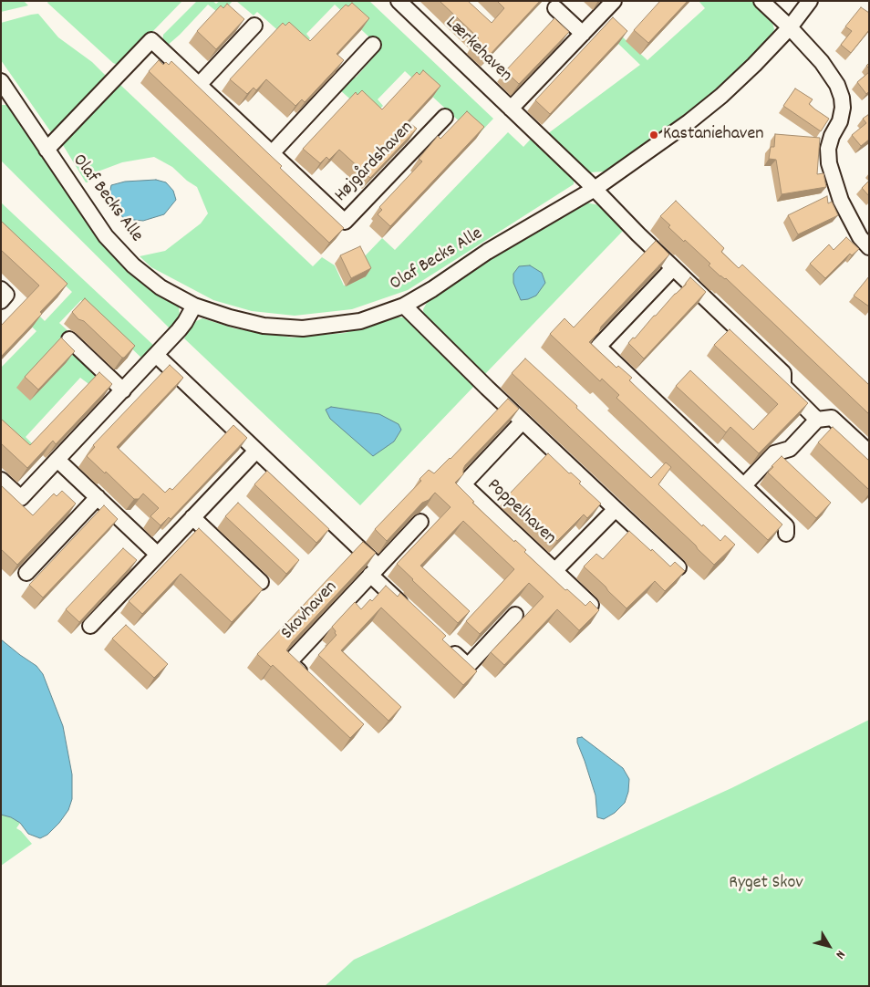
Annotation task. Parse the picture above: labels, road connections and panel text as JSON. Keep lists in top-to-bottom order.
{
  "streets": {
    "street": [
      "Lærkehaven",
      "Højgårdshaven",
      "Olaf Becks Alle",
      "Poppelhaven",
      "Skovhaven"
    ]
  },
  "crossings": [
    ["Lærkehaven", "Olaf Becks Alle"],
    ["Højgårdshaven", "Olaf Becks Alle"]
  ],
  "parks": ["Ryget Skov"],
  "places": ["Kastaniehaven"],
  "north": "bottom right"
}
